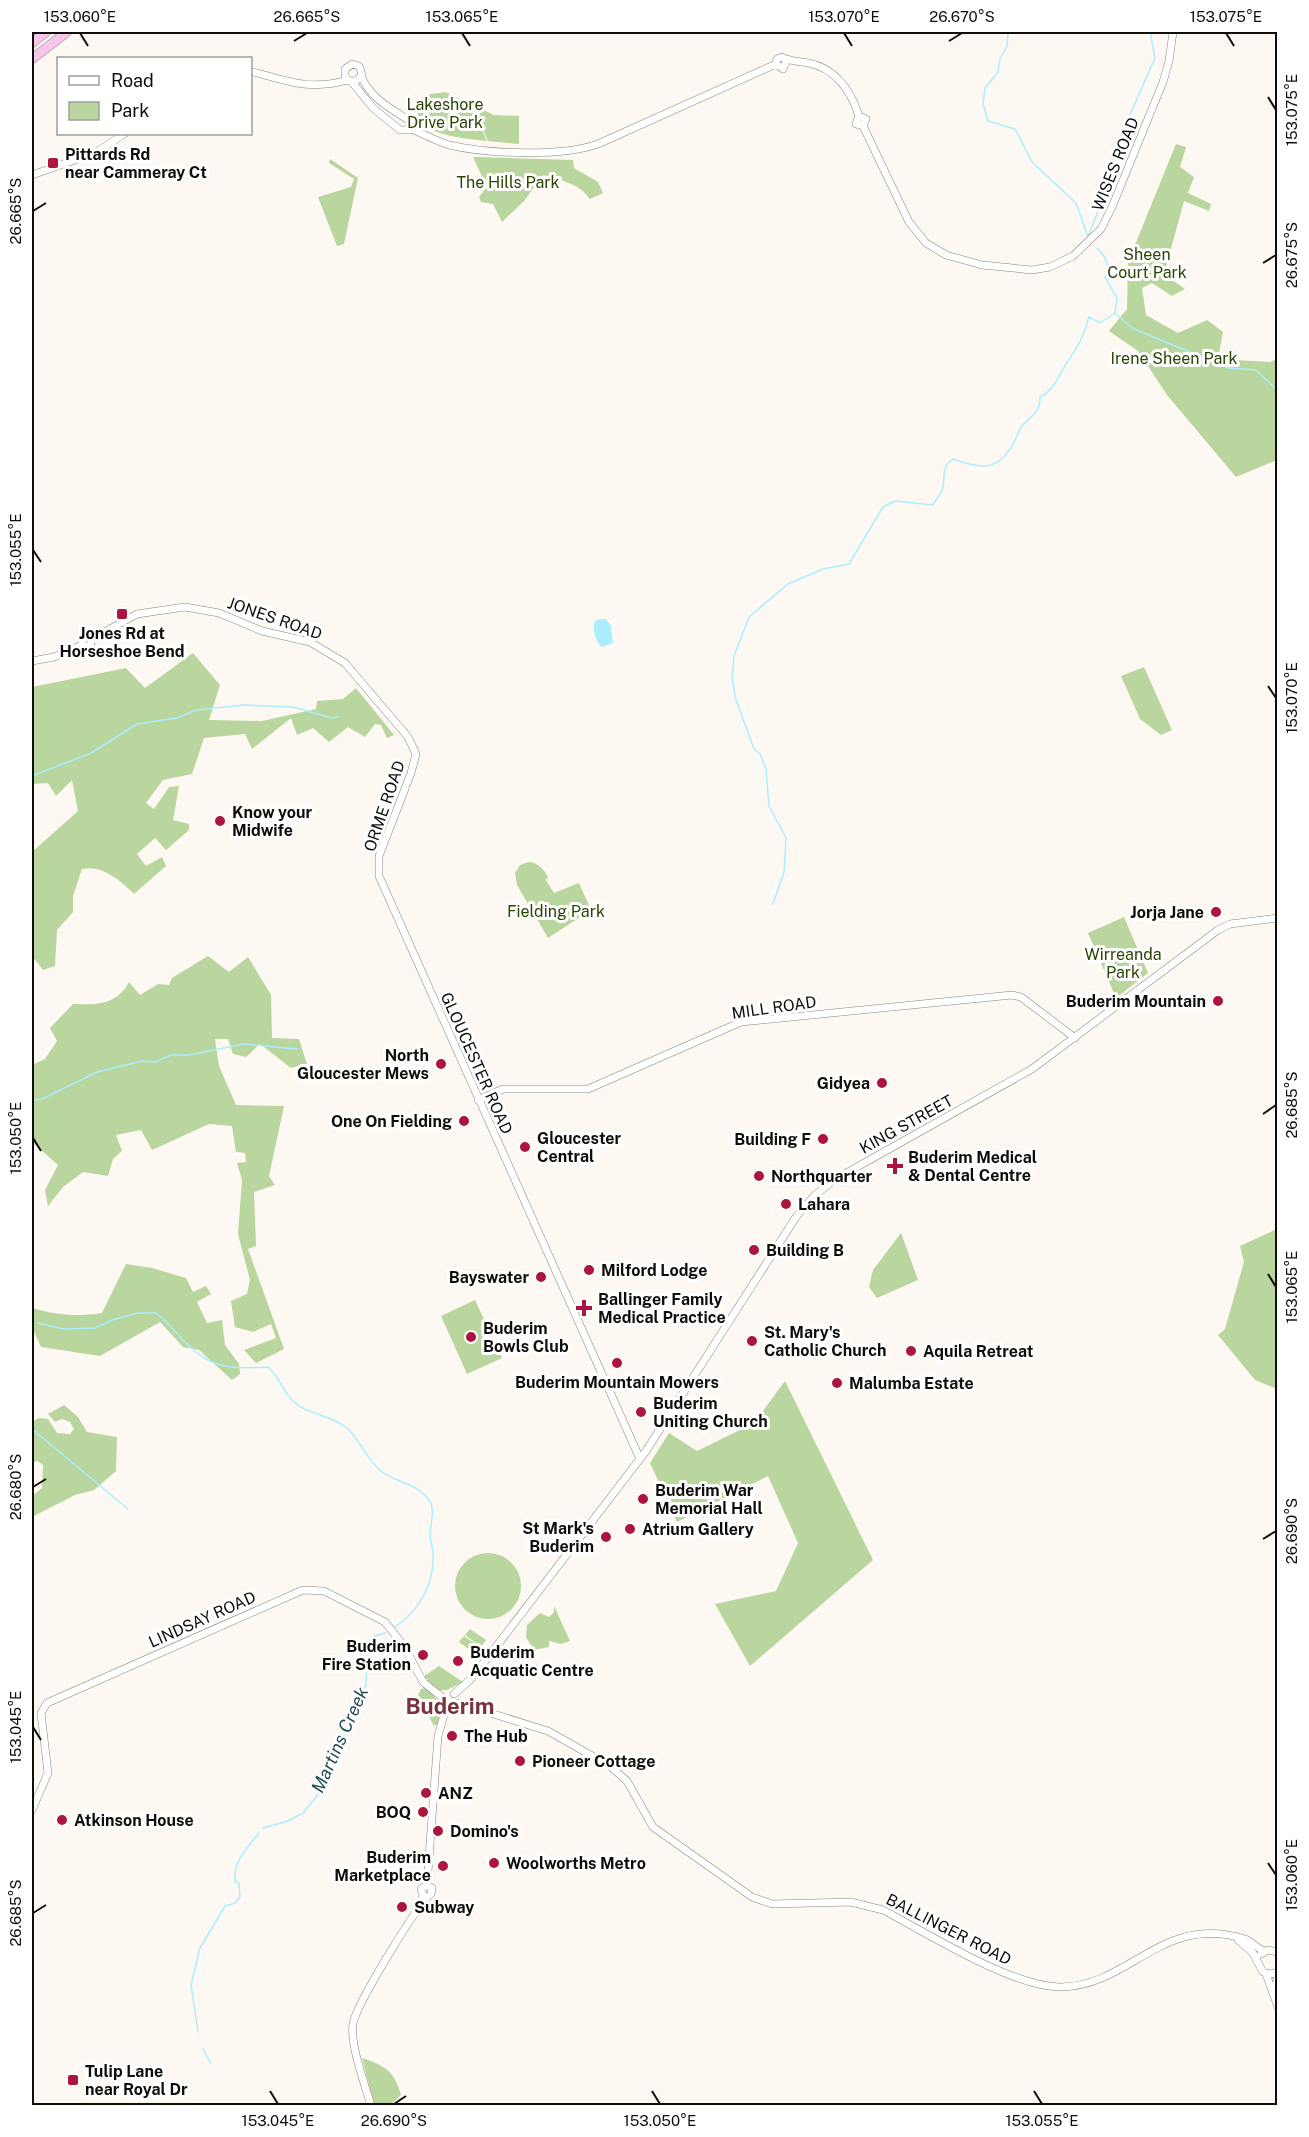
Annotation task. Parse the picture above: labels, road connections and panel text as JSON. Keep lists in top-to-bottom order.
{
  "streets": {
    "street": [
      "WISES ROAD",
      "JONES ROAD",
      "ORME ROAD",
      "MILL ROAD",
      "GLOUCESTER ROAD",
      "KING STREET",
      "LINDSAY ROAD",
      "BALLINGER ROAD"
    ]
  },
  "crossings": [
    ["JONES ROAD", "ORME ROAD"],
    ["ORME ROAD", "GLOUCESTER ROAD"],
    ["MILL ROAD", "GLOUCESTER ROAD"],
    ["MILL ROAD", "KING STREET"],
    ["GLOUCESTER ROAD", "KING STREET"],
    ["KING STREET", "LINDSAY ROAD"],
    ["KING STREET", "BALLINGER ROAD"],
    ["LINDSAY ROAD", "BALLINGER ROAD"]
  ],
  "districts": ["Buderim"],
  "water": ["Martins Creek"],
  "parks": [
    "Lakeshore Drive Park",
    "The Hills Park",
    "Sheen Court Park",
    "Irene Sheen Park",
    "Fielding Park",
    "Wirreanda Park"
  ],
  "places": {
    "transit": ["Pittards Rd near Cammeray Ct", "Jones Rd at Horseshoe Bend", "Tulip Lane near Royal Dr"],
    "other": [
      "Know your Midwife",
      "Jorja Jane",
      "Buderim Mountain",
      "North Gloucester Mews",
      "Gidyea",
      "One On Fielding",
      "Building F",
      "Gloucester Central",
      "Northquarter",
      "Lahara",
      "Building B",
      "Milford Lodge",
      "Bayswater",
      "Buderim Bowls Club",
      "St. Mary's Catholic Church",
      "Aquila Retreat",
      "Buderim Mountain Mowers",
      "Malumba Estate",
      "Buderim Uniting Church",
      "Buderim War Memorial Hall",
      "Atrium Gallery",
      "St Mark's Buderim",
      "Buderim Fire Station",
      "Buderim Acquatic Centre",
      "The Hub",
      "Pioneer Cottage",
      "ANZ",
      "BOQ",
      "Atkinson House",
      "Domino's",
      "Woolworths Metro",
      "Buderim Marketplace",
      "Subway"
    ],
    "health": ["Buderim Medical & Dental Centre", "Ballinger Family Medical Practice"]
  },
  "legend": ["Road", "Park"],
  "coordinates": [
    "153.060°E",
    "26.665°S",
    "153.065°E",
    "153.070°E",
    "26.670°S",
    "153.075°E",
    "26.675°S",
    "153.055°E",
    "26.685°S",
    "153.050°E",
    "26.680°S",
    "26.690°S",
    "153.045°E"
  ]
}
